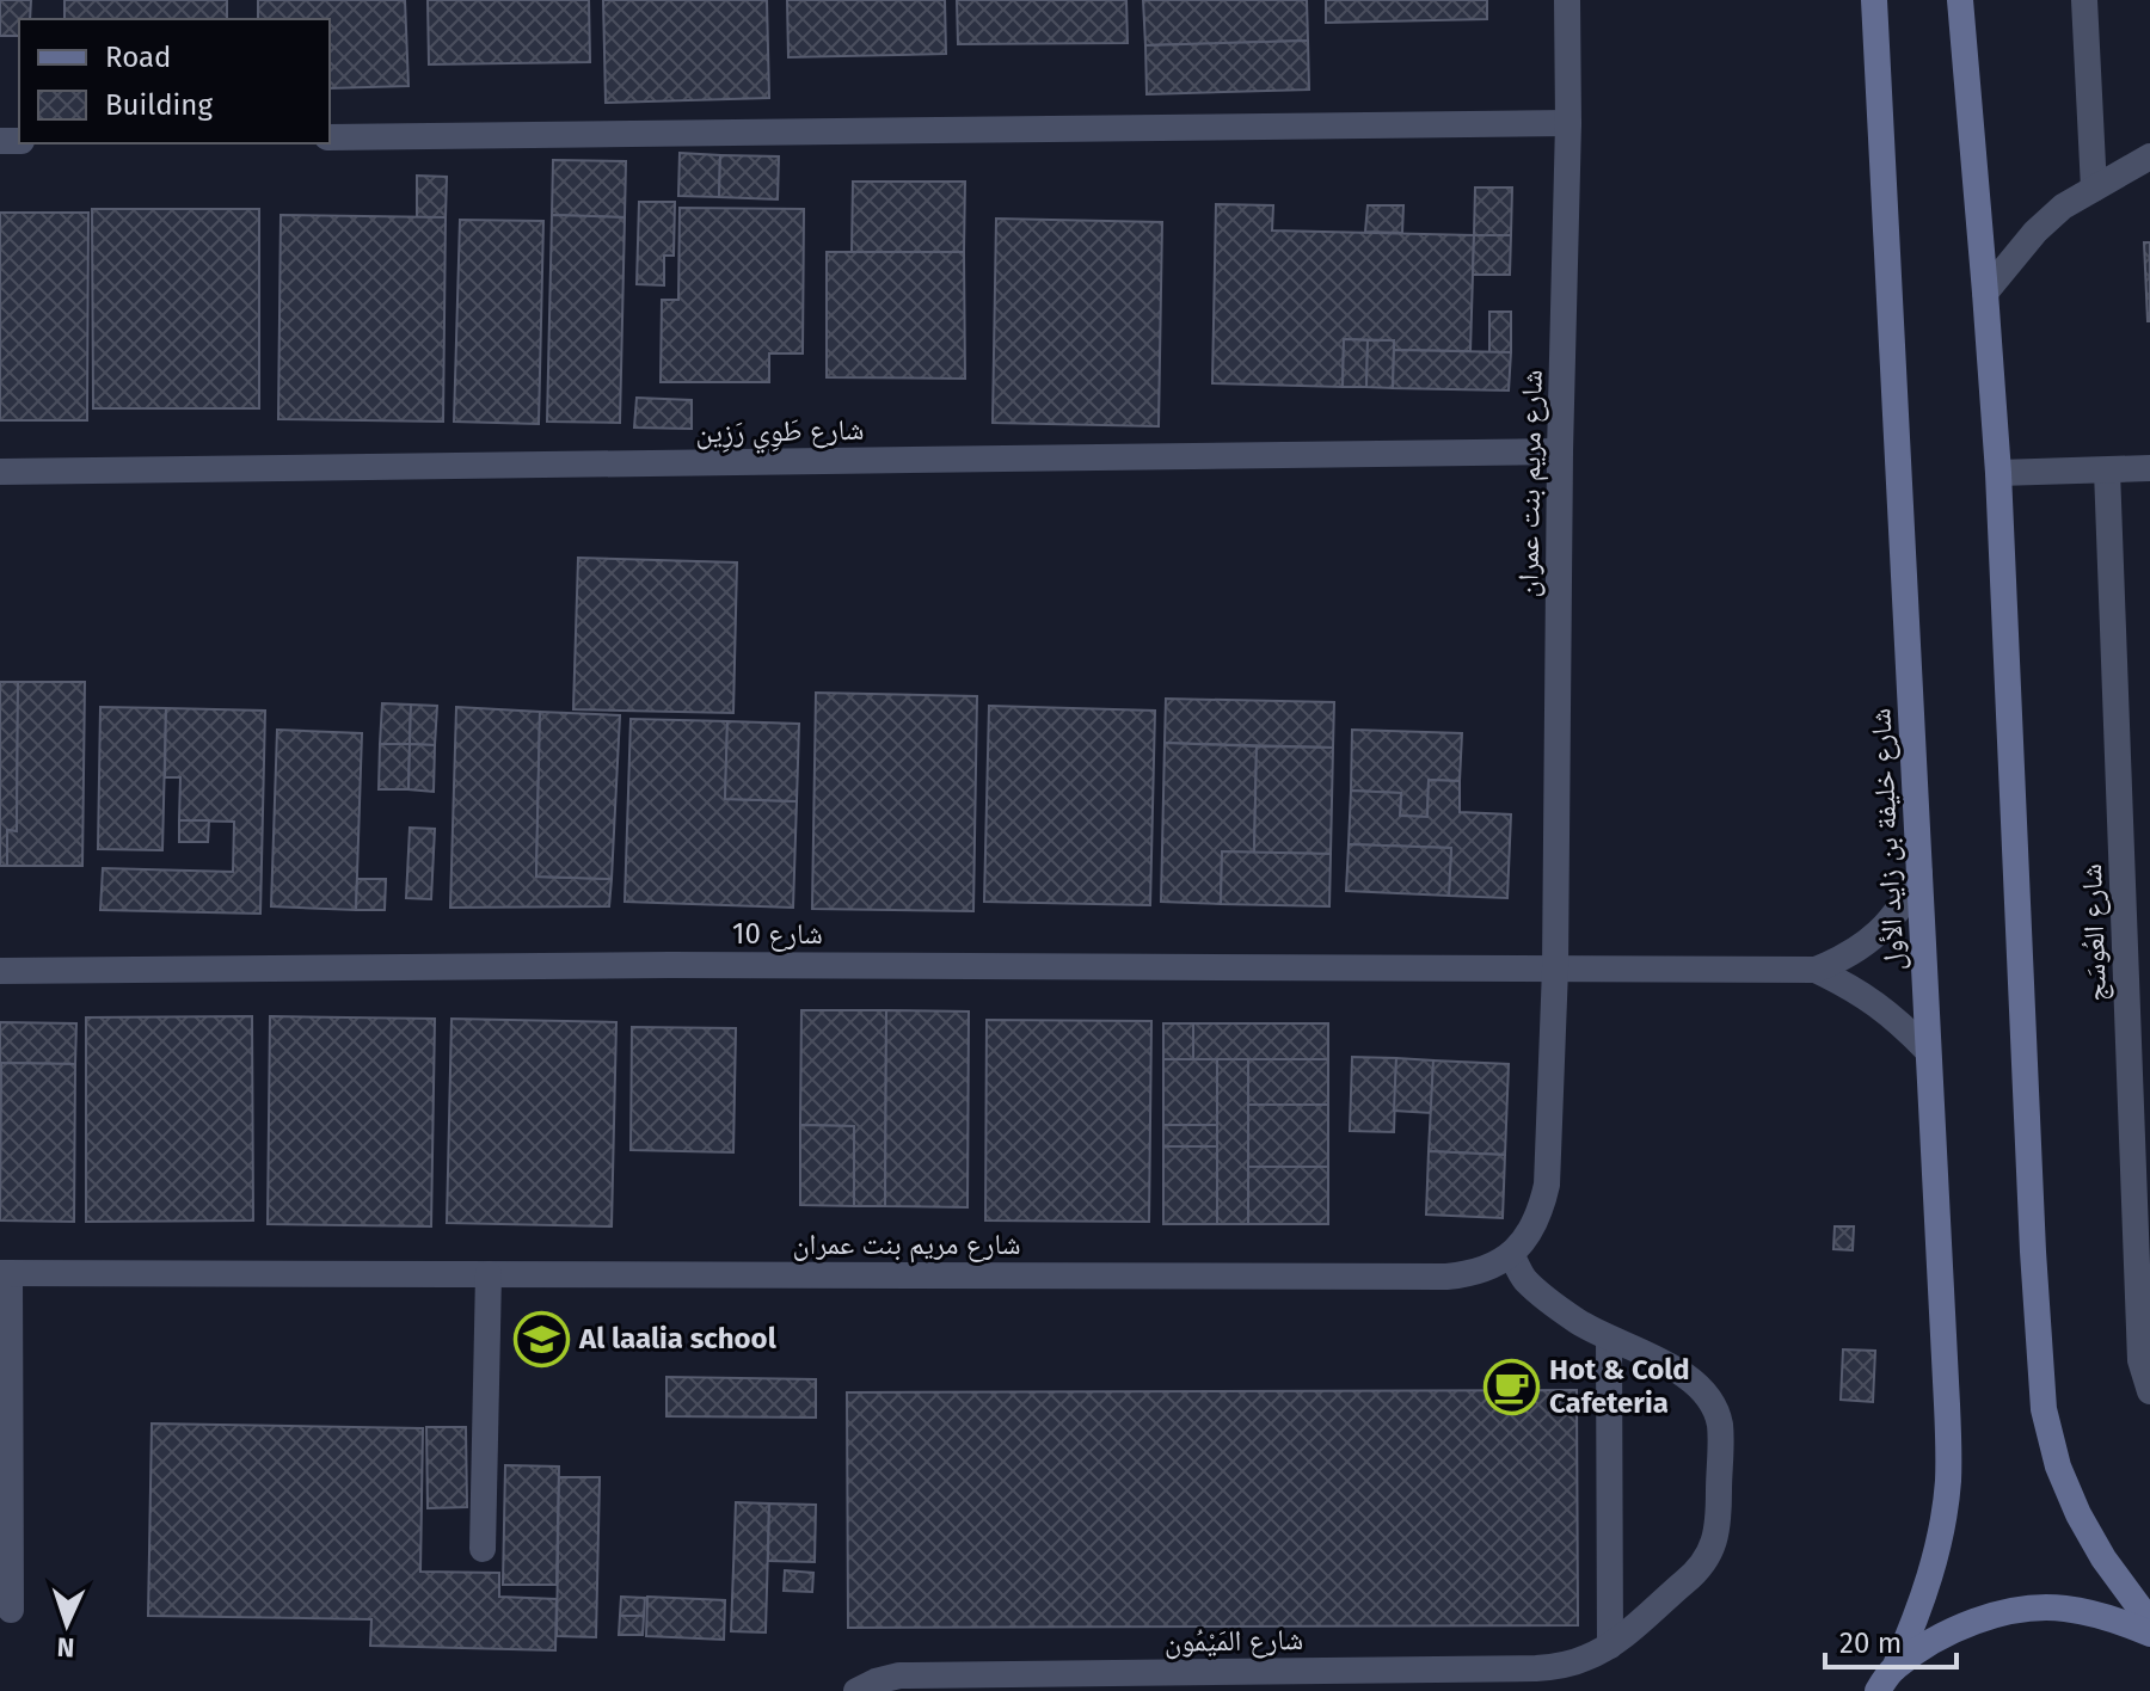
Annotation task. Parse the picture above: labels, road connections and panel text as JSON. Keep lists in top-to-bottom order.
{
  "streets": {
    "main road": ["شارع خليفة بن زايد الأول"],
    "street": [
      "شارع طَوِي رَزِين",
      "شارع مريم بنت عمران",
      "شارع العُوسَج",
      "شارع 10",
      "شارع المَيْمُون"
    ]
  },
  "crossings": [
    ["شارع طَوِي رَزِين", "شارع مريم بنت عمران"],
    ["شارع مريم بنت عمران", "شارع 10"],
    ["شارع مريم بنت عمران", "شارع المَيْمُون"]
  ],
  "places": {
    "school or university": ["Al laalia school"],
    "cafe": ["Hot & Cold Cafeteria"]
  },
  "legend": ["Road", "Building"],
  "scale_bar": "20 m",
  "north": "bottom"
}
